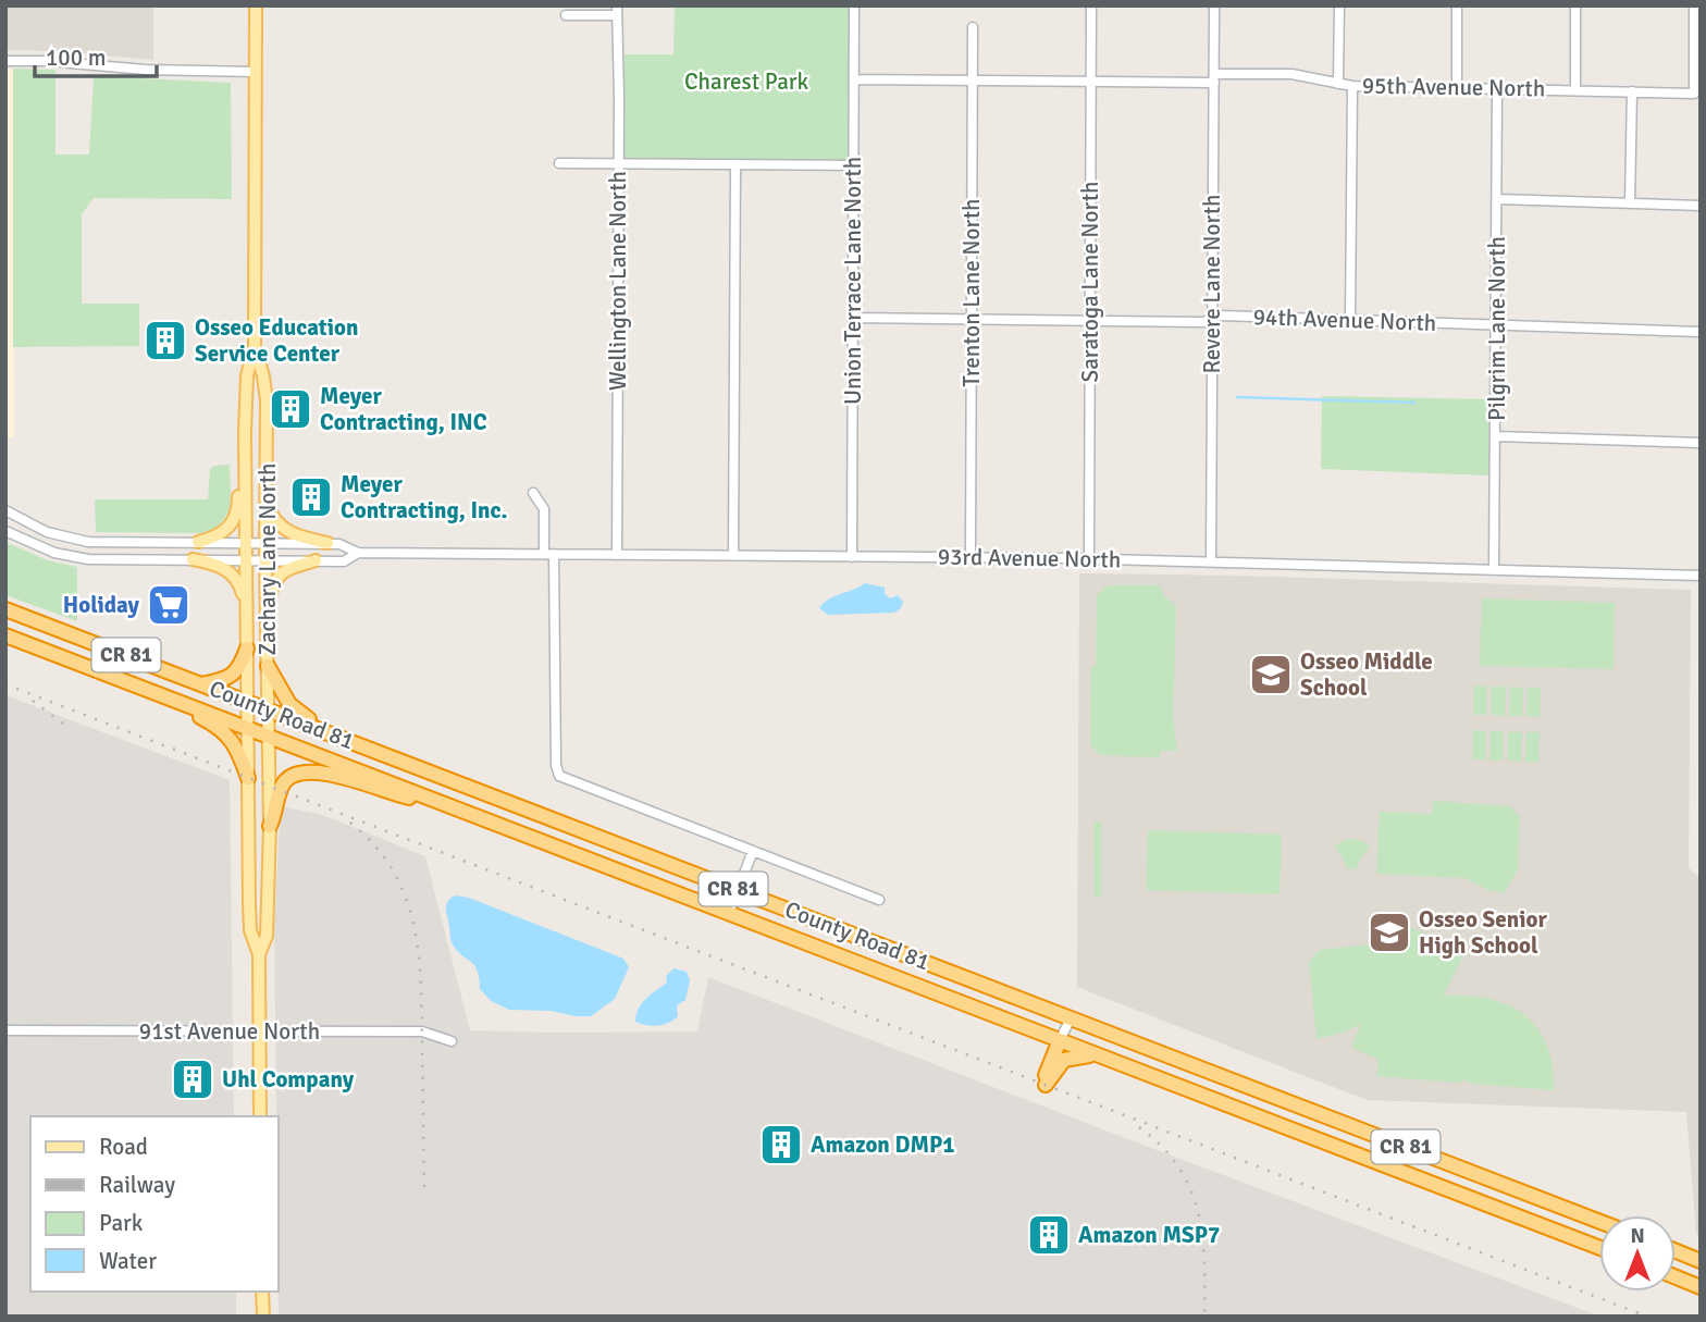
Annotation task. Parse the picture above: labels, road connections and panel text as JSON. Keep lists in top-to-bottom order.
{
  "streets": {
    "highway": ["CR 81", "County Road 81"],
    "main road": ["Zachary Lane North"],
    "street": [
      "95th Avenue North",
      "Wellington Lane North",
      "Union Terrace Lane North",
      "Saratoga Lane North",
      "Revere Lane North",
      "Trenton Lane North",
      "94th Avenue North",
      "Pilgrim Lane North",
      "93rd Avenue North",
      "91st Avenue North"
    ]
  },
  "crossings": [
    ["95th Avenue North", "Union Terrace Lane North"],
    ["95th Avenue North", "Saratoga Lane North"],
    ["95th Avenue North", "Revere Lane North"],
    ["95th Avenue North", "Trenton Lane North"],
    ["95th Avenue North", "Pilgrim Lane North"],
    ["Wellington Lane North", "93rd Avenue North"],
    ["Union Terrace Lane North", "94th Avenue North"],
    ["Union Terrace Lane North", "93rd Avenue North"],
    ["Saratoga Lane North", "94th Avenue North"],
    ["Saratoga Lane North", "93rd Avenue North"],
    ["Revere Lane North", "94th Avenue North"],
    ["Revere Lane North", "93rd Avenue North"],
    ["Trenton Lane North", "94th Avenue North"],
    ["Trenton Lane North", "93rd Avenue North"],
    ["94th Avenue North", "Pilgrim Lane North"],
    ["Pilgrim Lane North", "93rd Avenue North"],
    ["93rd Avenue North", "Zachary Lane North"],
    ["Zachary Lane North", "County Road 81"],
    ["Zachary Lane North", "91st Avenue North"]
  ],
  "parks": ["Charest Park"],
  "places": {
    "building": [
      "Osseo Education Service Center",
      "Meyer Contracting, INC",
      "Meyer Contracting, Inc.",
      "Uhl Company",
      "Amazon DMP1",
      "Amazon MSP7"
    ],
    "supermarket": ["Holiday"],
    "school or university": ["Osseo Middle School", "Osseo Senior High School"]
  },
  "legend": [
    "Road",
    "Railway",
    "Park",
    "Water"
  ],
  "scale_bar": "100 m",
  "north": "top"
}
